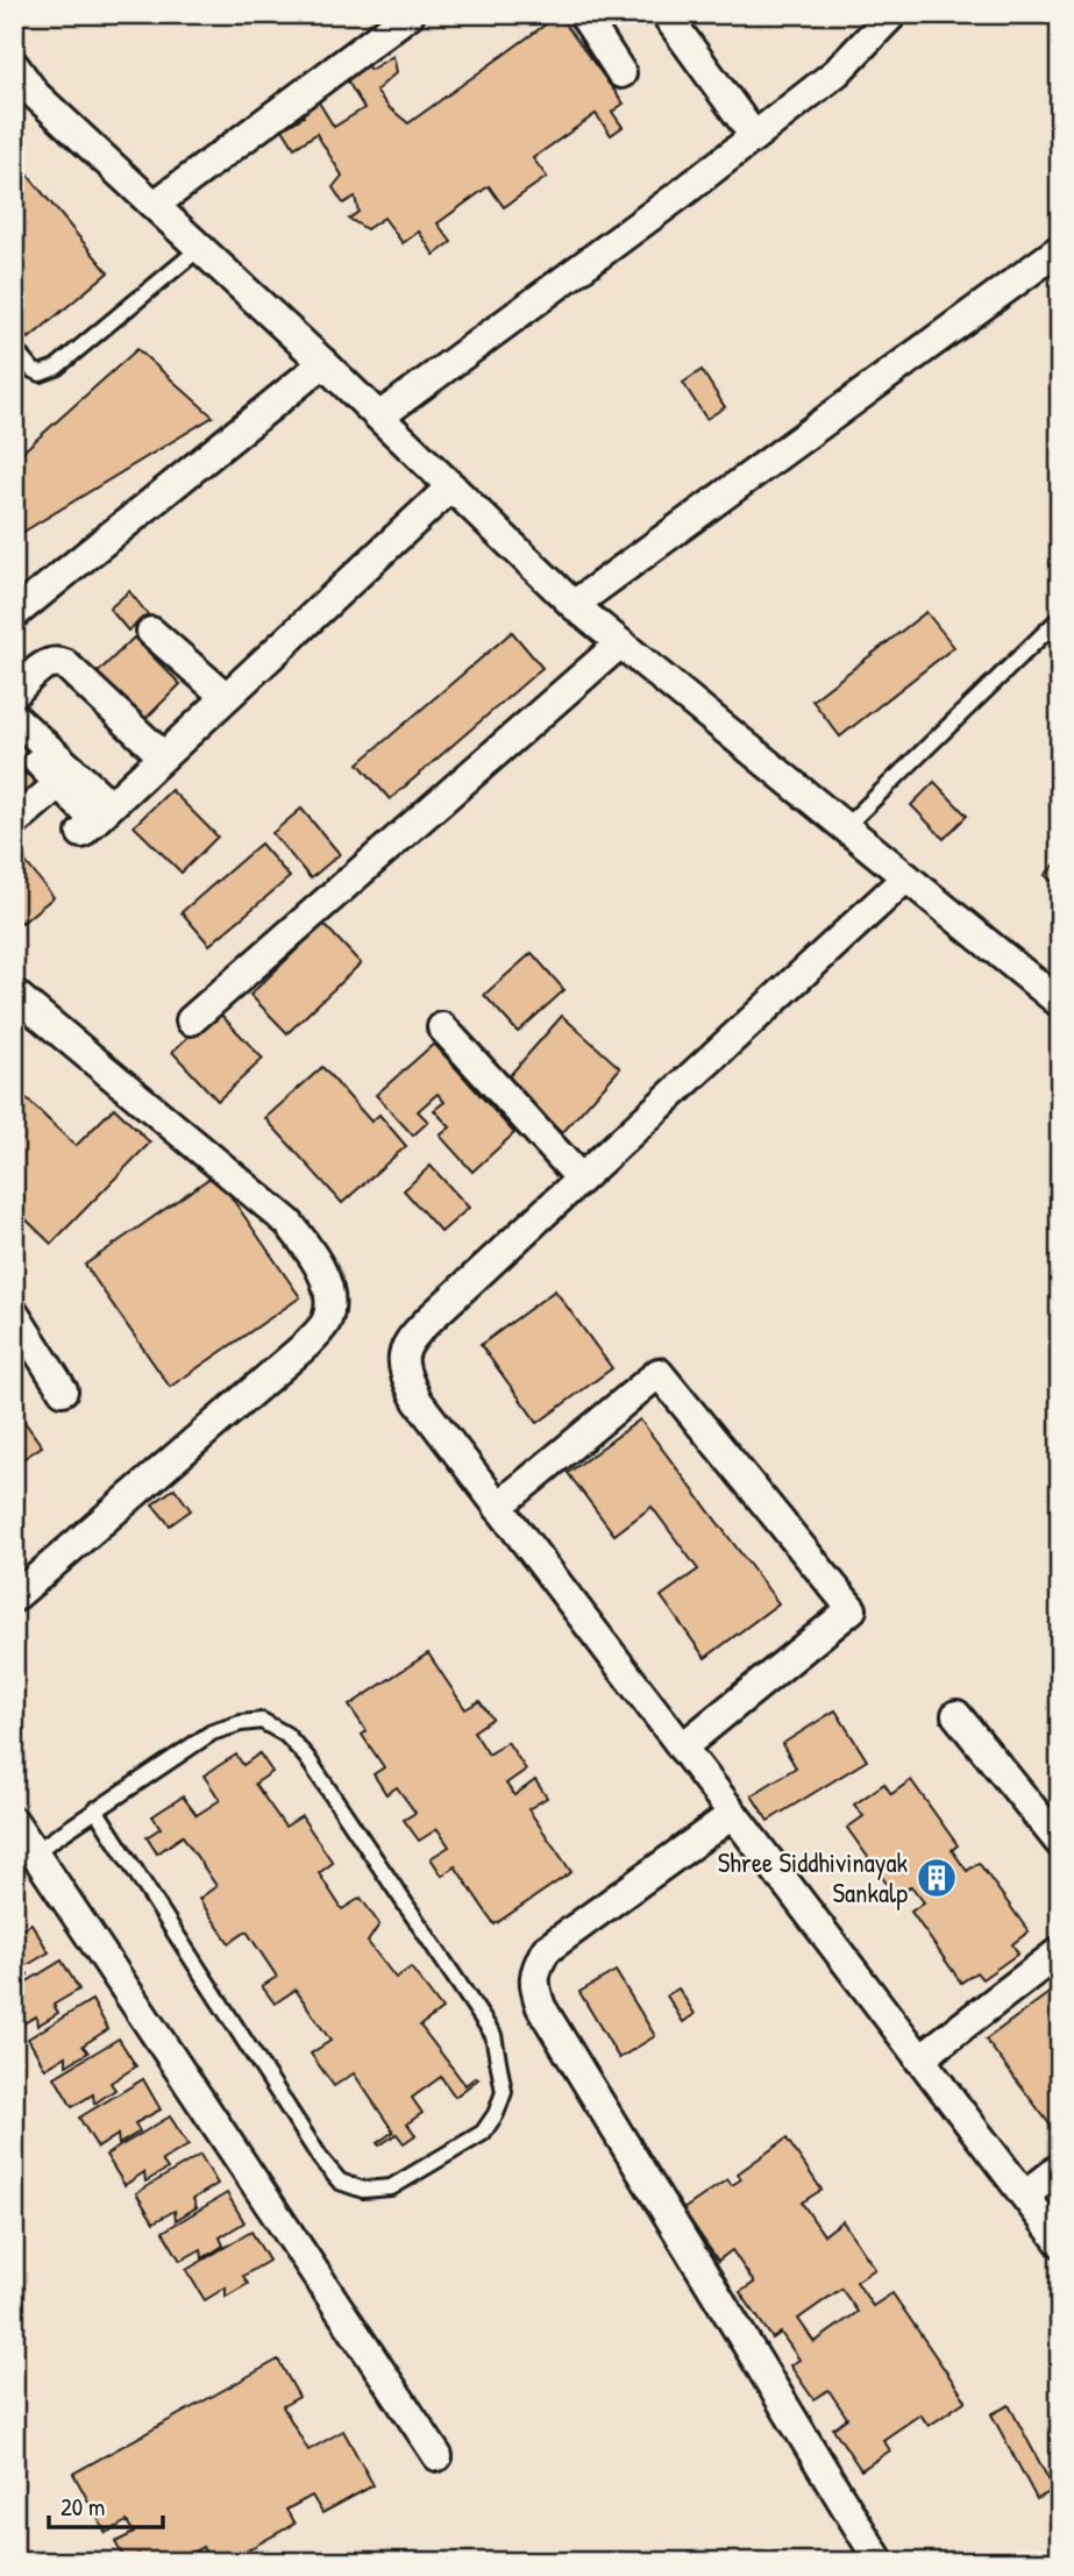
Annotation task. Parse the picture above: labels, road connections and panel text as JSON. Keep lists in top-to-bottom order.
{
  "places": {
    "building": ["Shree Siddhivinayak Sankalp"]
  },
  "scale_bar": "20 m"
}
